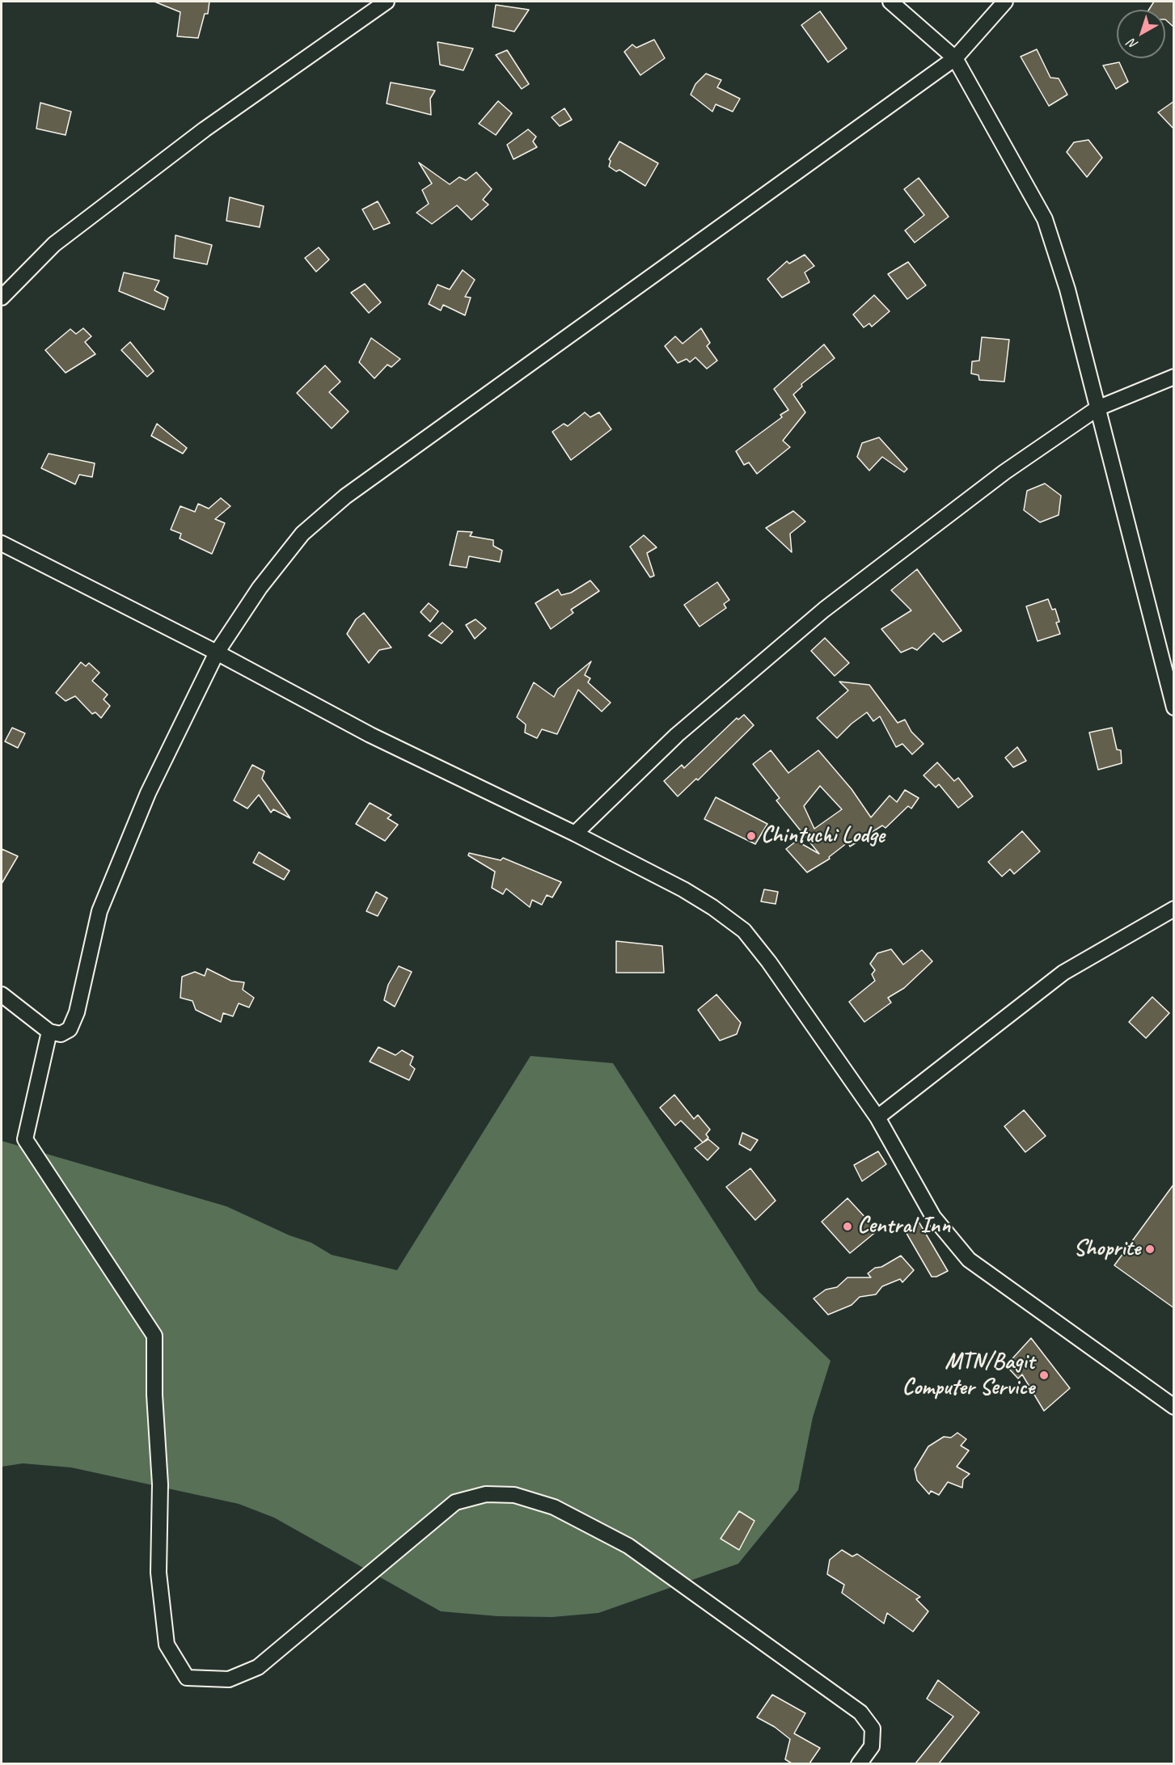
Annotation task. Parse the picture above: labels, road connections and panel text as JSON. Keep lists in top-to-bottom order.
{
  "places": [
    "Chintuchi Lodge",
    "Central Inn",
    "Shoprite",
    "MTN/Bagit Computer Service"
  ],
  "north": "bottom left"
}
